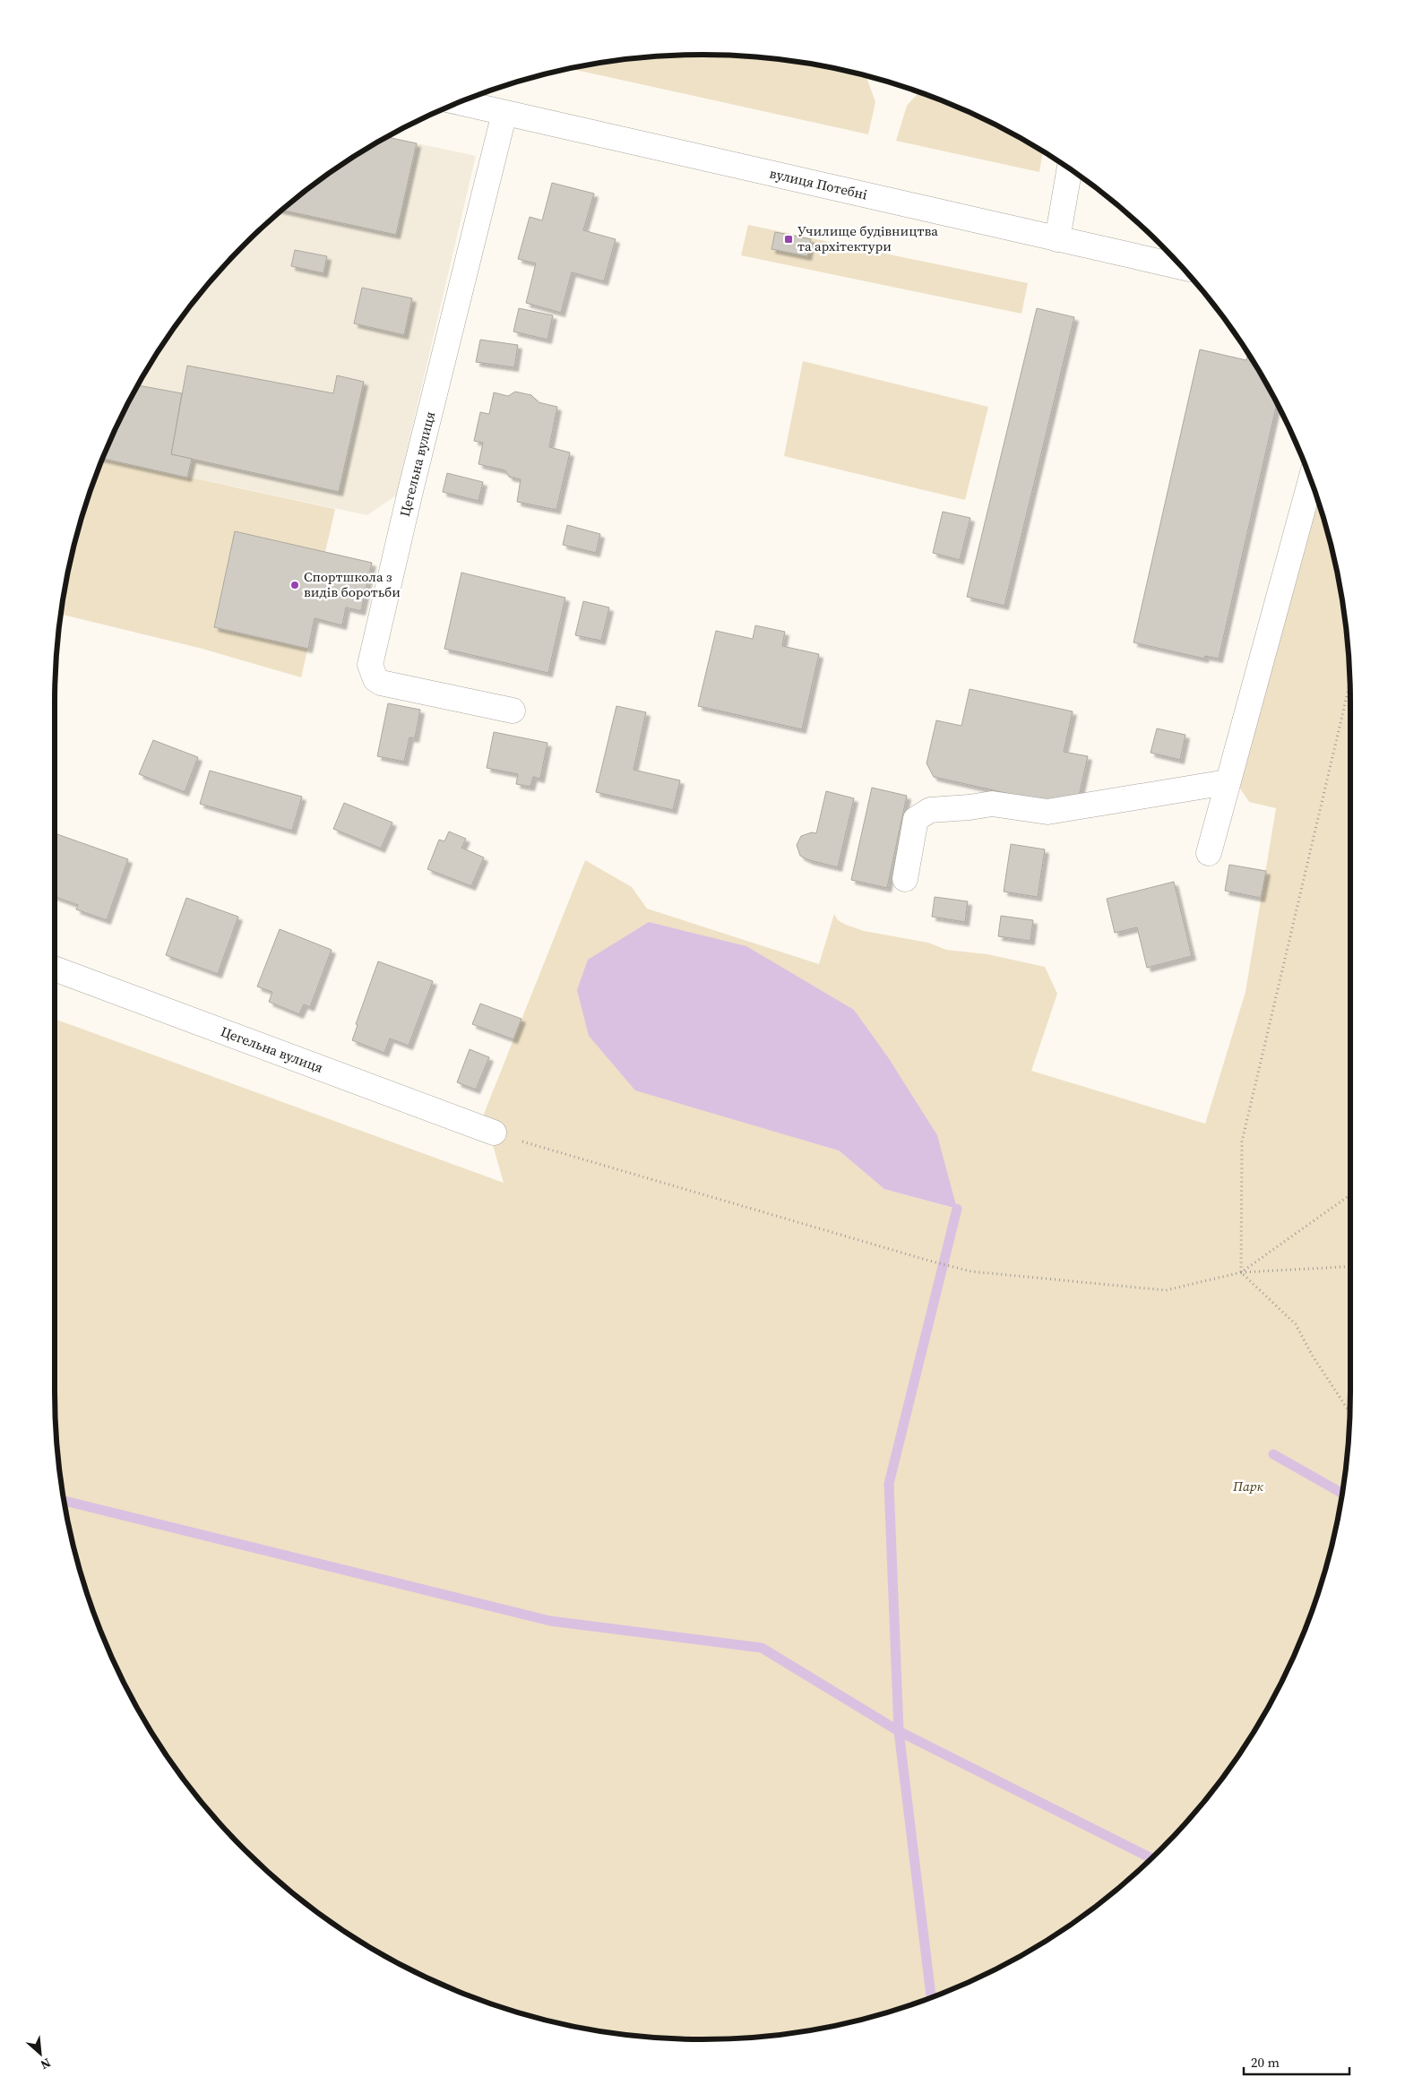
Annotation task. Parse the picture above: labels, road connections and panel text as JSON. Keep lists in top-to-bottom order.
{
  "streets": {
    "street": ["вулиця Потебні", "Цегельна вулиця"]
  },
  "crossings": [
    ["вулиця Потебні", "Цегельна вулиця"]
  ],
  "parks": ["Парк"],
  "places": {
    "transit": ["Училище будівництва та архітектури"],
    "other": ["Спортшкола з видів боротьби"]
  },
  "scale_bar": "20 m",
  "north": "bottom right"
}
